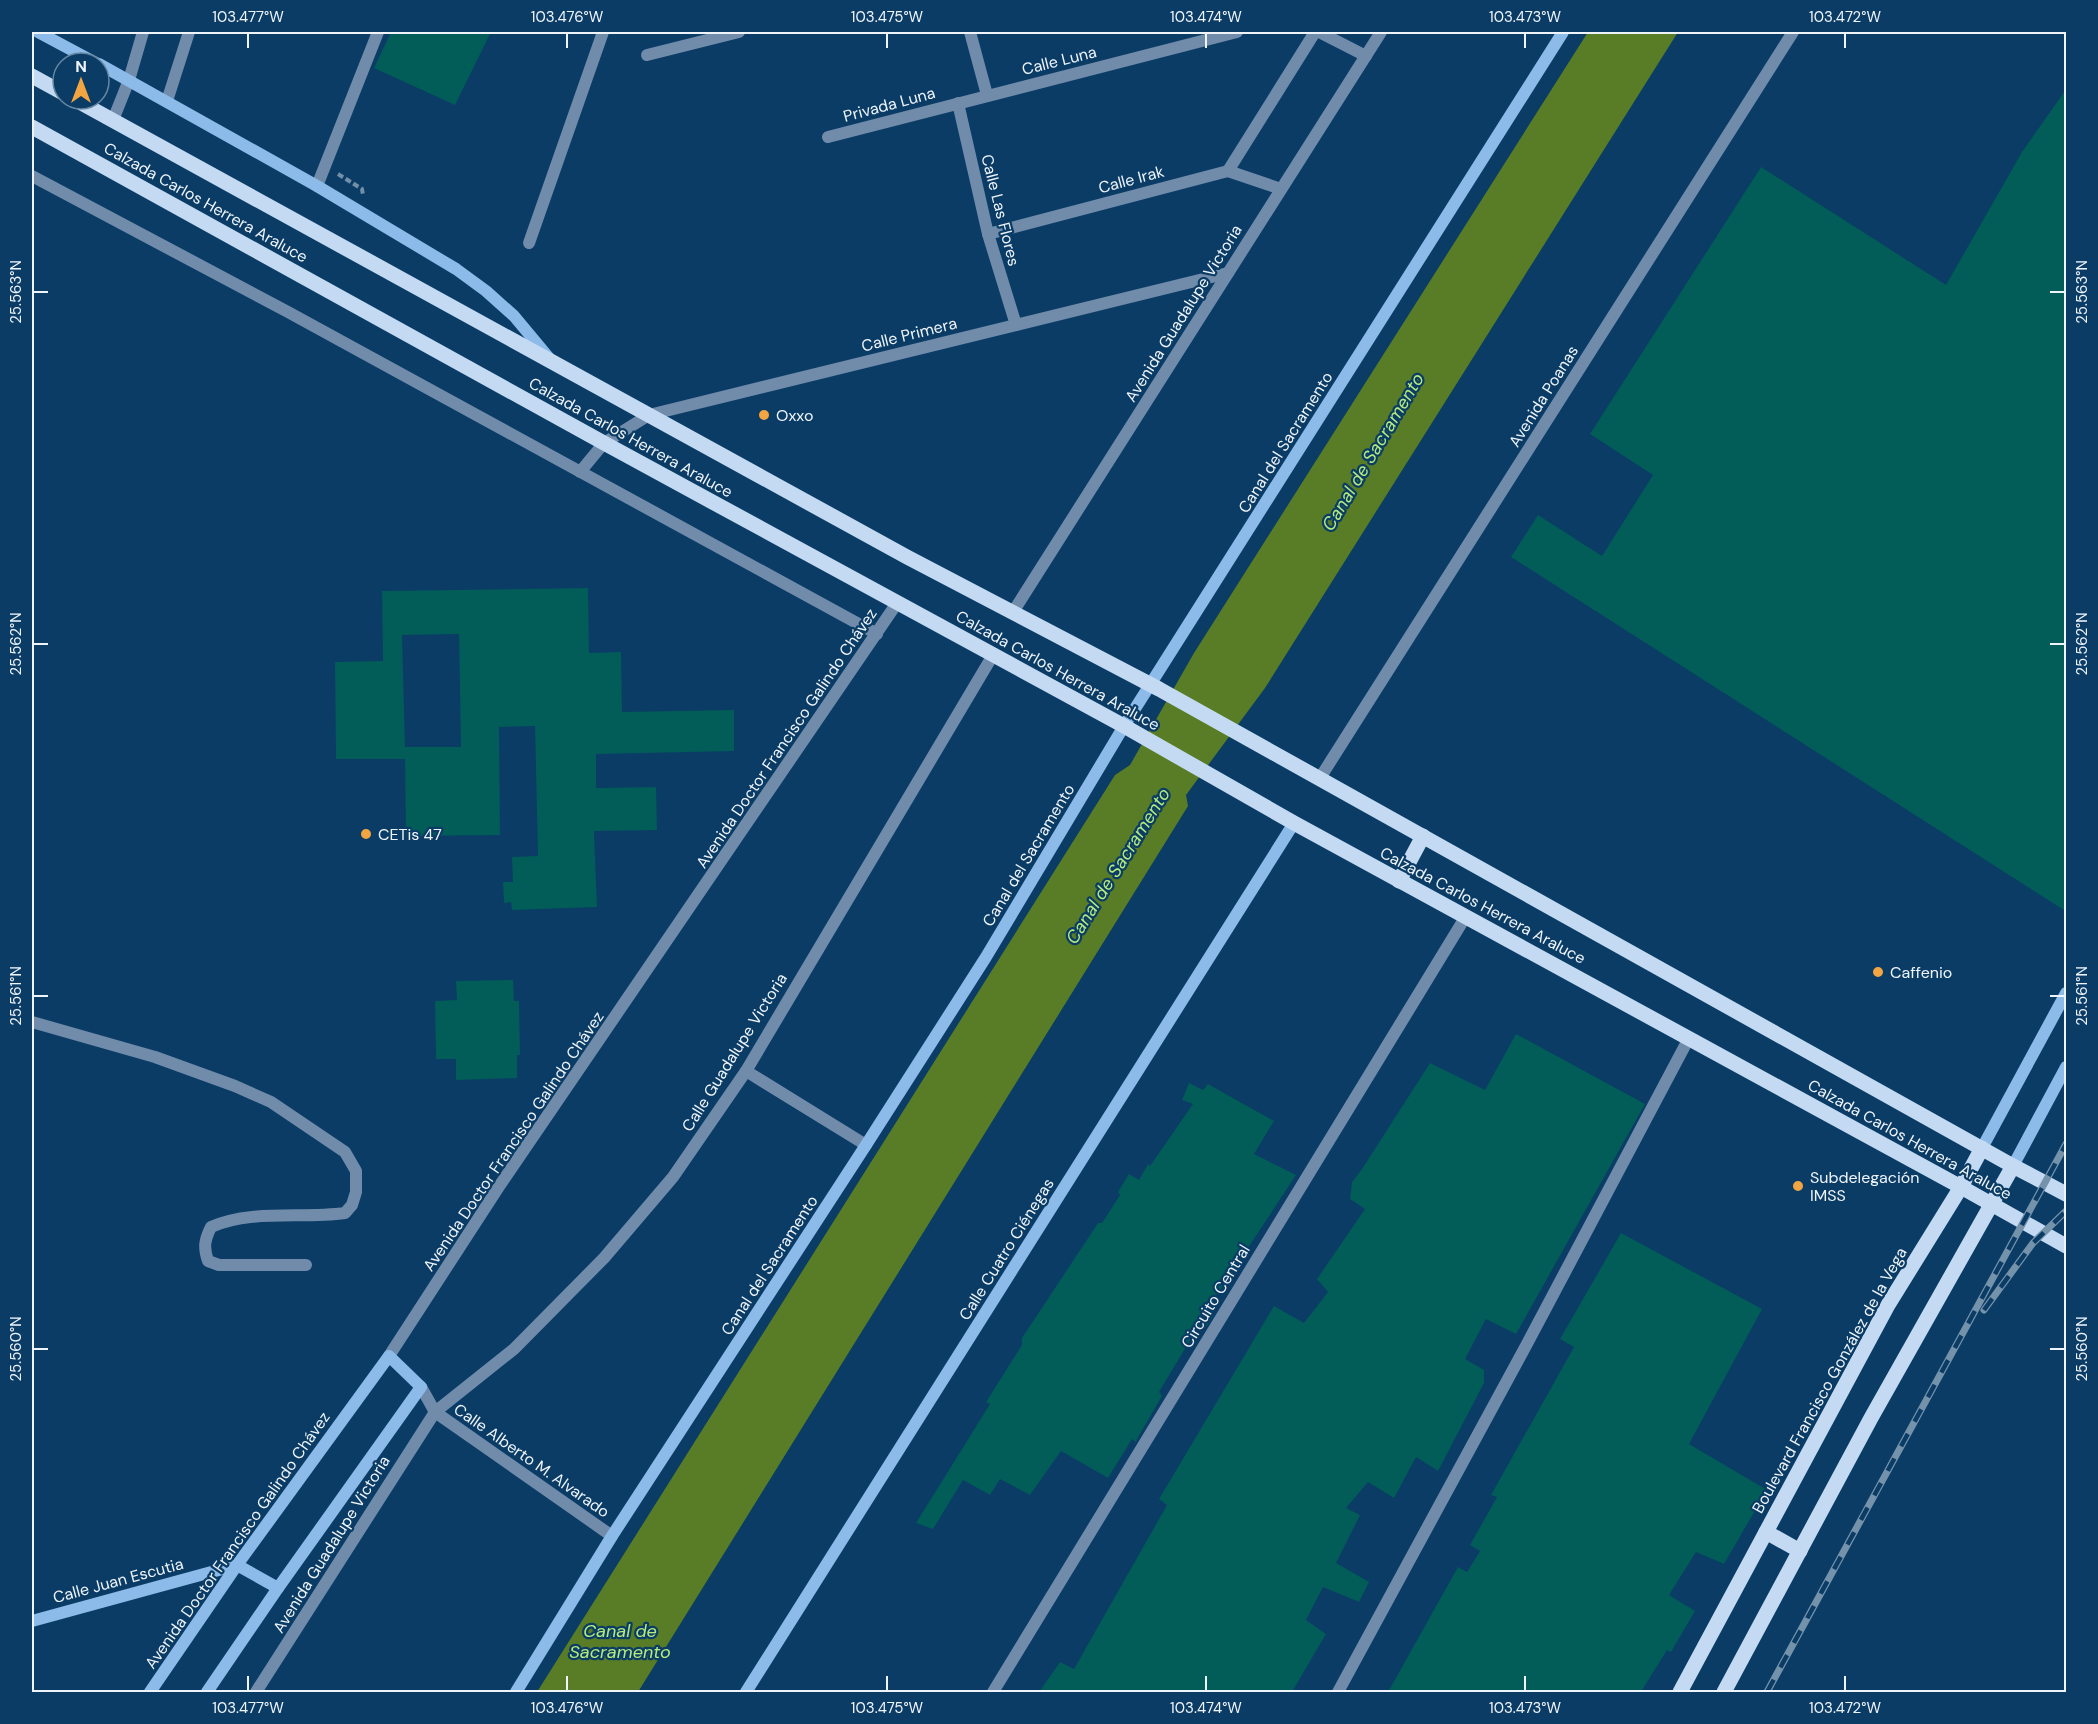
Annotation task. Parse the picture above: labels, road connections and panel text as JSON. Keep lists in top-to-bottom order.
{
  "streets": {
    "main road": ["Calzada Carlos Herrera Araluce", "Boulevard Francisco González de la Vega"],
    "street": [
      "Calle Luna",
      "Privada Luna",
      "Calle Irak",
      "Calle Las Flores",
      "Avenida Guadalupe Victoria",
      "Calle Primera",
      "Avenida Poanas",
      "Canal del Sacramento",
      "Avenida Doctor Francisco Galindo Chávez",
      "Calle Guadalupe Victoria",
      "Calle Cuatro Ciénegas",
      "Circuito Central",
      "Calle Alberto M. Alvarado",
      "Calle Juan Escutia"
    ]
  },
  "crossings": [
    ["Calle Luna", "Privada Luna"],
    ["Calle Luna", "Calle Las Flores"],
    ["Privada Luna", "Calle Las Flores"],
    ["Calle Irak", "Calle Las Flores"],
    ["Calzada Carlos Herrera Araluce", "Avenida Guadalupe Victoria"],
    ["Calzada Carlos Herrera Araluce", "Calle Primera"],
    ["Calzada Carlos Herrera Araluce", "Avenida Poanas"],
    ["Calzada Carlos Herrera Araluce", "Canal del Sacramento"],
    ["Calzada Carlos Herrera Araluce", "Avenida Doctor Francisco Galindo Chávez"],
    ["Calzada Carlos Herrera Araluce", "Calle Guadalupe Victoria"],
    ["Calzada Carlos Herrera Araluce", "Calle Cuatro Ciénegas"],
    ["Calzada Carlos Herrera Araluce", "Circuito Central"],
    ["Calzada Carlos Herrera Araluce", "Boulevard Francisco González de la Vega"],
    ["Calle Las Flores", "Calle Primera"],
    ["Avenida Guadalupe Victoria", "Calle Primera"],
    ["Avenida Guadalupe Victoria", "Calle Guadalupe Victoria"],
    ["Avenida Guadalupe Victoria", "Calle Alberto M. Alvarado"],
    ["Canal del Sacramento", "Calle Alberto M. Alvarado"],
    ["Avenida Doctor Francisco Galindo Chávez", "Calle Alberto M. Alvarado"],
    ["Avenida Doctor Francisco Galindo Chávez", "Calle Juan Escutia"],
    ["Calle Guadalupe Victoria", "Calle Alberto M. Alvarado"]
  ],
  "water": ["Canal de Sacramento"],
  "places": [
    "Oxxo",
    "CETis 47",
    "Caffenio",
    "Subdelegación IMSS"
  ],
  "north": "top",
  "coordinates": [
    "103.477°W",
    "103.476°W",
    "103.475°W",
    "103.474°W",
    "103.473°W",
    "103.472°W",
    "25.563°N",
    "25.562°N",
    "25.561°N",
    "25.560°N"
  ]
}
